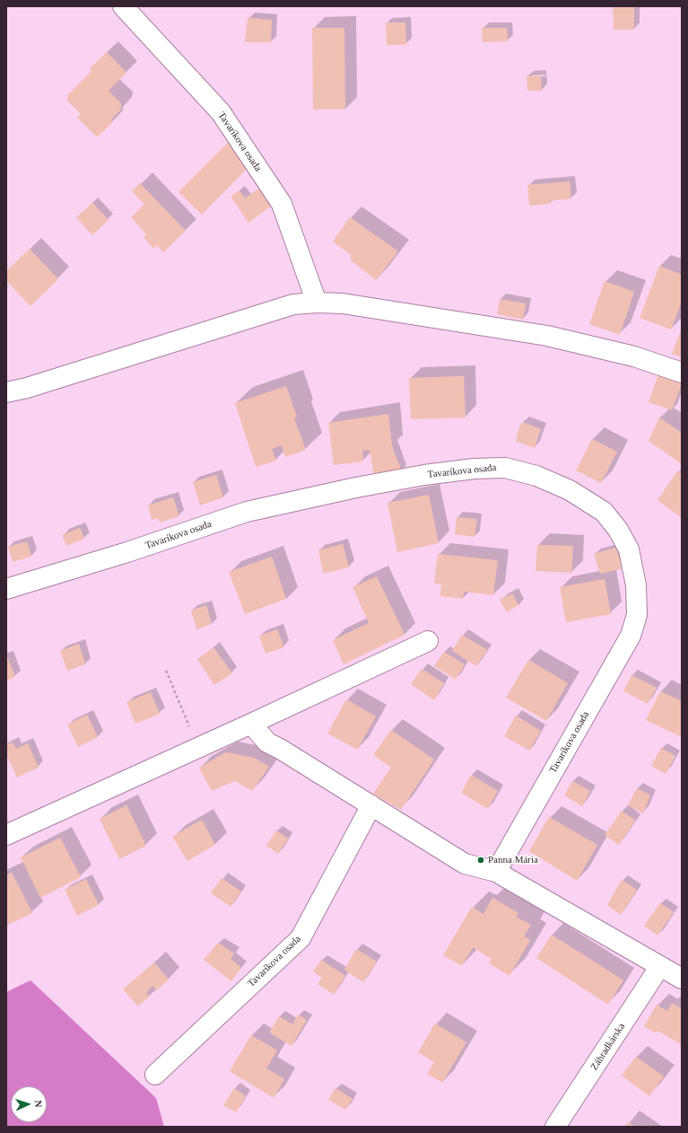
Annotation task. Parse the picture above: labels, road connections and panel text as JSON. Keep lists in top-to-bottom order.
{
  "streets": {
    "street": ["Tavaríkova osada", "Záhradkárska"]
  },
  "places": ["Panna Mária"],
  "north": "right"
}
